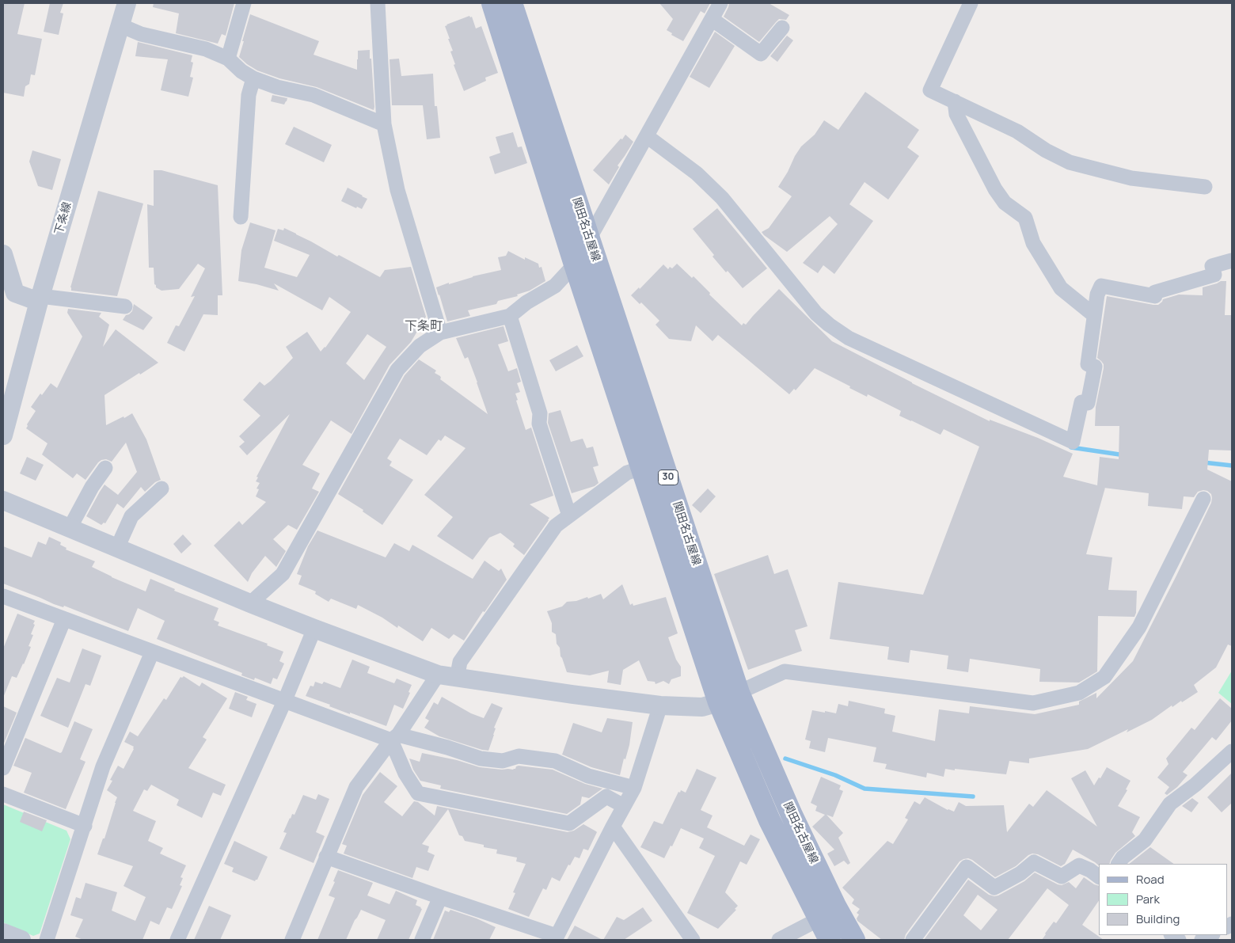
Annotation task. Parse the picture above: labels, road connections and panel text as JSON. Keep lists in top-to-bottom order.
{
  "streets": {
    "main road": ["関田名古屋線", "30"],
    "street": ["下条線"]
  },
  "districts": ["下条町"],
  "legend": ["Road", "Park", "Building"]
}
